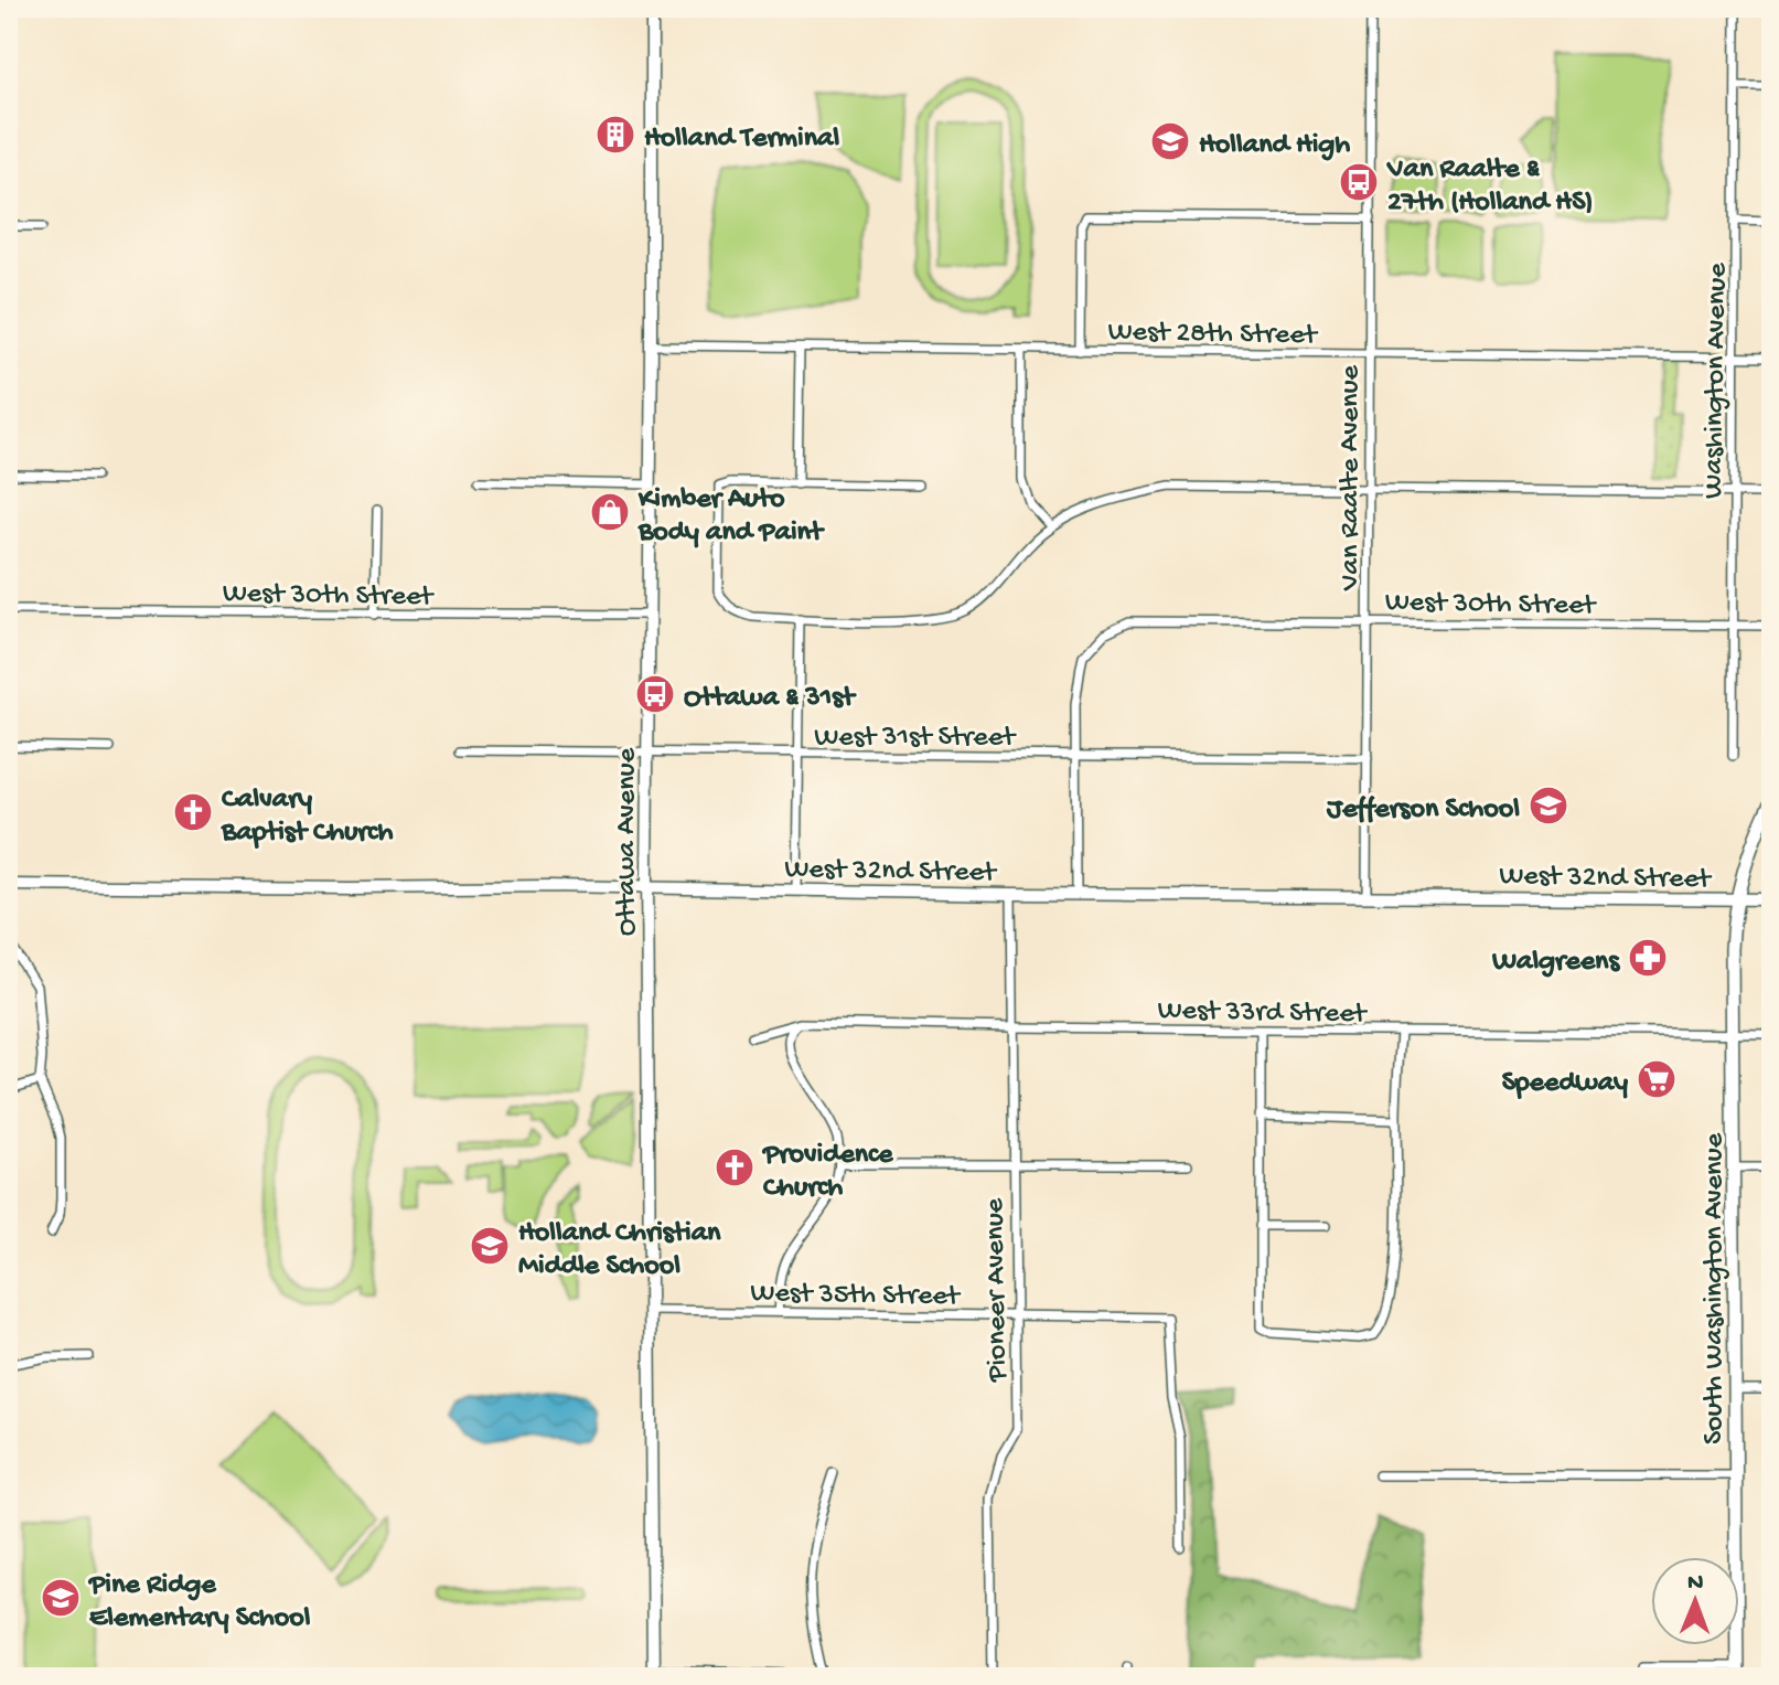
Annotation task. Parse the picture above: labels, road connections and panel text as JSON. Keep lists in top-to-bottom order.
{
  "streets": {
    "main road": ["South Washington Avenue"],
    "street": [
      "West 28th Street",
      "Washington Avenue",
      "Van Raalte Avenue",
      "West 30th Street",
      "West 31st Street",
      "Ottawa Avenue",
      "West 32nd Street",
      "West 33rd Street",
      "Pioneer Avenue",
      "West 35th Street"
    ]
  },
  "crossings": [
    ["West 28th Street", "Washington Avenue"],
    ["West 28th Street", "Van Raalte Avenue"],
    ["West 28th Street", "Ottawa Avenue"],
    ["Washington Avenue", "West 30th Street"],
    ["Van Raalte Avenue", "West 30th Street"],
    ["Van Raalte Avenue", "West 31st Street"],
    ["Van Raalte Avenue", "West 32nd Street"],
    ["West 30th Street", "West 31st Street"],
    ["West 30th Street", "Ottawa Avenue"],
    ["West 31st Street", "Ottawa Avenue"],
    ["Ottawa Avenue", "West 32nd Street"],
    ["Ottawa Avenue", "West 35th Street"],
    ["West 32nd Street", "South Washington Avenue"],
    ["West 32nd Street", "Pioneer Avenue"],
    ["West 33rd Street", "South Washington Avenue"],
    ["West 33rd Street", "Pioneer Avenue"],
    ["Pioneer Avenue", "West 35th Street"]
  ],
  "places": {
    "building": ["Holland Terminal"],
    "school or university": [
      "Holland High",
      "Jefferson School",
      "Holland Christian Middle School",
      "Pine Ridge Elementary School"
    ],
    "bus stop": ["Van Raalte & 27th (Holland HS)", "Ottawa & 31st"],
    "shop": ["Kimber Auto Body and Paint"],
    "church": ["Calvary Baptist Church", "Providence Church"],
    "pharmacy": ["Walgreens"],
    "supermarket": ["Speedway"]
  },
  "north": "top"
}
